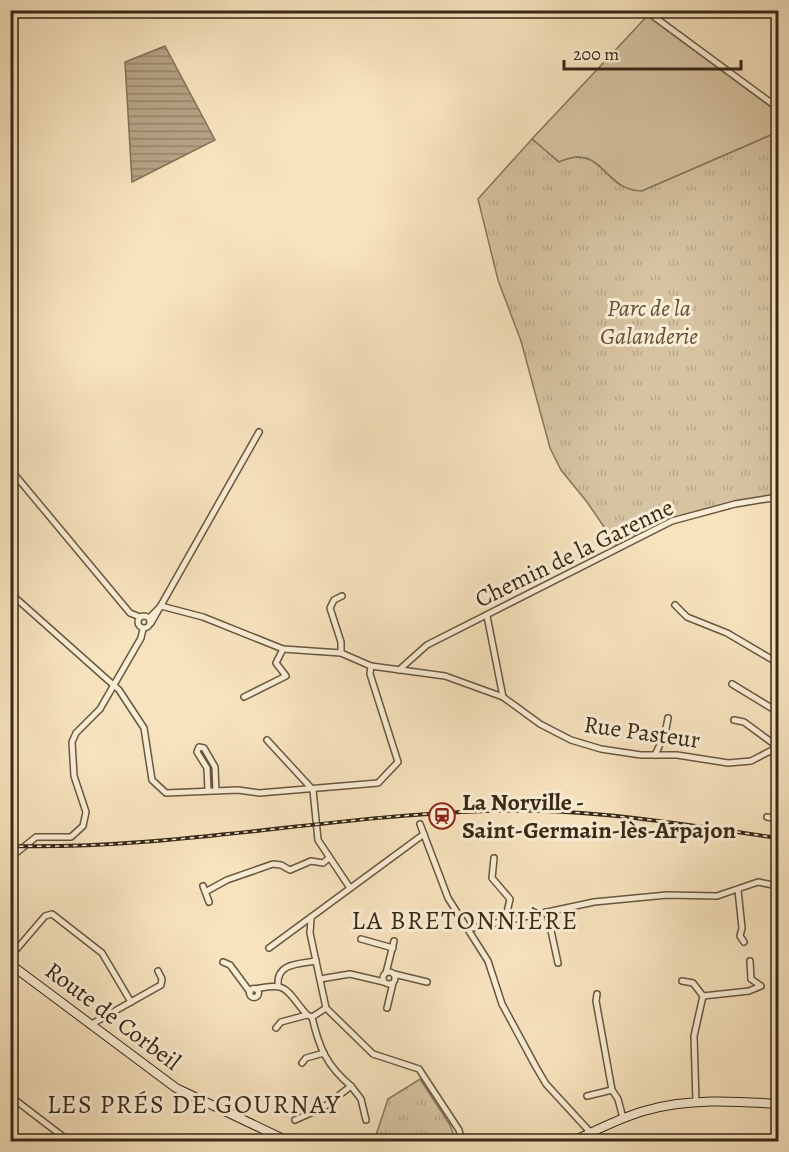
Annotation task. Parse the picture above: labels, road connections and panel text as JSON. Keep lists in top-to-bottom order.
{
  "streets": {
    "main road": ["Route de Corbeil"],
    "street": ["Chemin de la Garenne", "Rue Pasteur"]
  },
  "crossings": [
    ["Chemin de la Garenne", "Rue Pasteur"]
  ],
  "districts": ["LA BRETONNIÈRE", "LES PRÉS DE GOURNAY"],
  "parks": ["Parc de la Galanderie"],
  "places": {
    "station": ["La Norville - Saint-Germain-lès-Arpajon"]
  },
  "scale_bar": "200 m"
}
